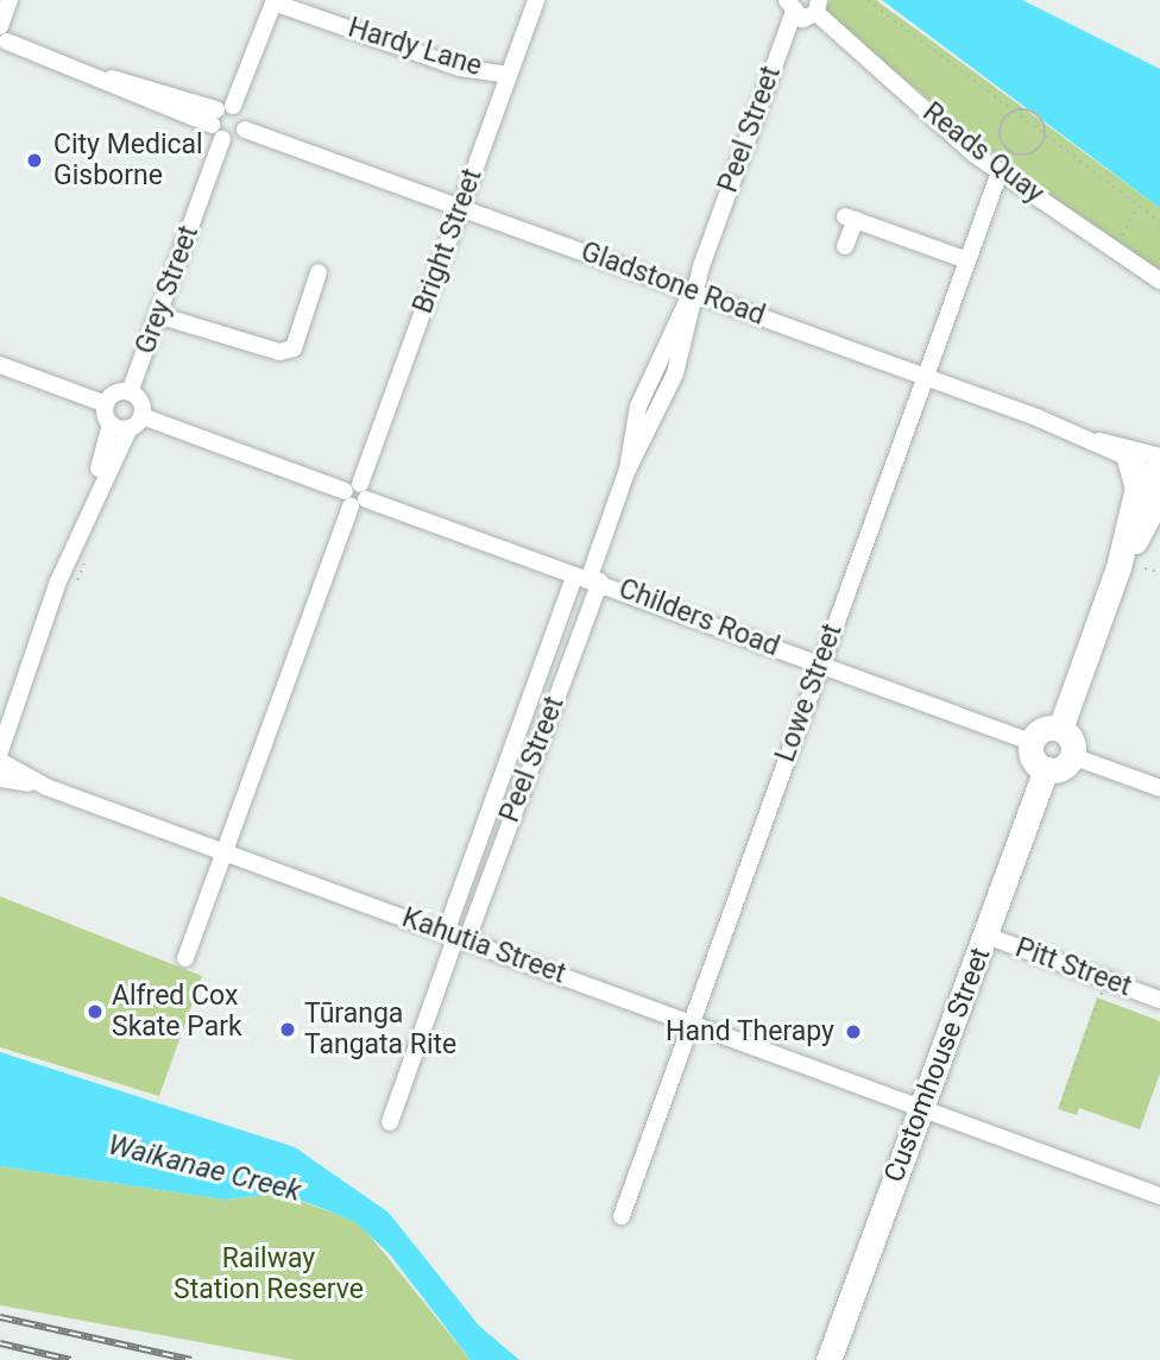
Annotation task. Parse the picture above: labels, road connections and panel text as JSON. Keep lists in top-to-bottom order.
{
  "streets": {
    "highway": ["Customhouse Street"],
    "street": [
      "Hardy Lane",
      "Peel Street",
      "Reads Quay",
      "Bright Street",
      "Gladstone Road",
      "Grey Street",
      "Childers Road",
      "Lowe Street",
      "Kahutia Street",
      "Pitt Street"
    ]
  },
  "crossings": [
    ["Hardy Lane", "Bright Street"],
    ["Peel Street", "Gladstone Road"],
    ["Peel Street", "Childers Road"],
    ["Peel Street", "Kahutia Street"],
    ["Reads Quay", "Lowe Street"],
    ["Bright Street", "Gladstone Road"],
    ["Bright Street", "Childers Road"],
    ["Bright Street", "Kahutia Street"],
    ["Gladstone Road", "Lowe Street"],
    ["Childers Road", "Lowe Street"],
    ["Childers Road", "Customhouse Street"],
    ["Lowe Street", "Kahutia Street"],
    ["Kahutia Street", "Customhouse Street"],
    ["Pitt Street", "Customhouse Street"]
  ],
  "water": ["Waikanae Creek"],
  "parks": ["Railway Station Reserve"],
  "places": [
    "City Medical Gisborne",
    "Alfred Cox Skate Park",
    "Tūranga Tangata Rite",
    "Hand Therapy"
  ]
}
